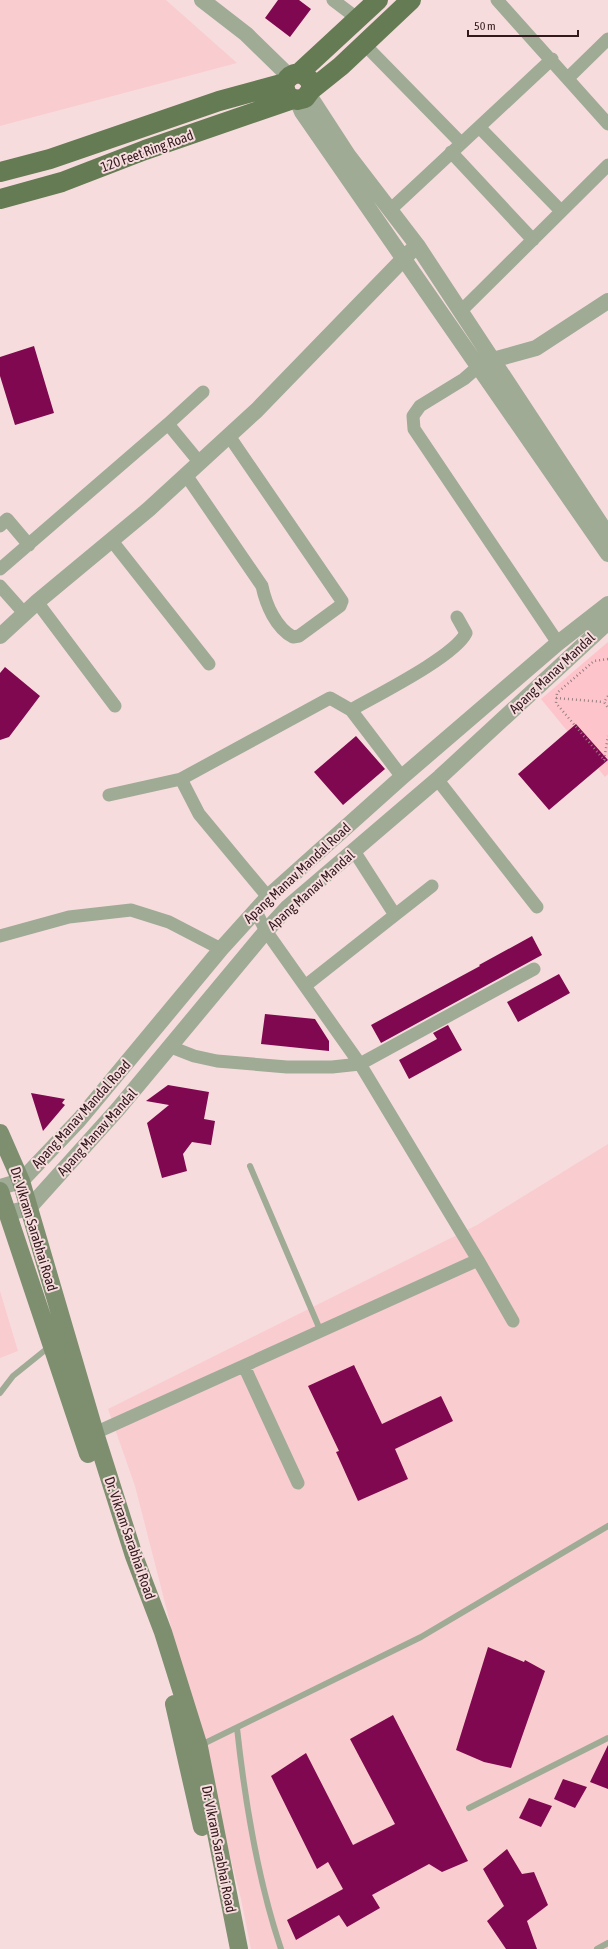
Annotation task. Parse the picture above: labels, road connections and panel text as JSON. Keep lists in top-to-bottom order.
{
  "streets": {
    "main road": ["120 Feet Ring Road", "Dr. Vikram Sarabhai Road"],
    "street": ["Apang Manav Mandal", "Apang Manav Mandal Road"]
  },
  "crossings": [
    ["Apang Manav Mandal", "Dr. Vikram Sarabhai Road"],
    ["Apang Manav Mandal Road", "Dr. Vikram Sarabhai Road"]
  ],
  "scale_bar": "50 m"
}
